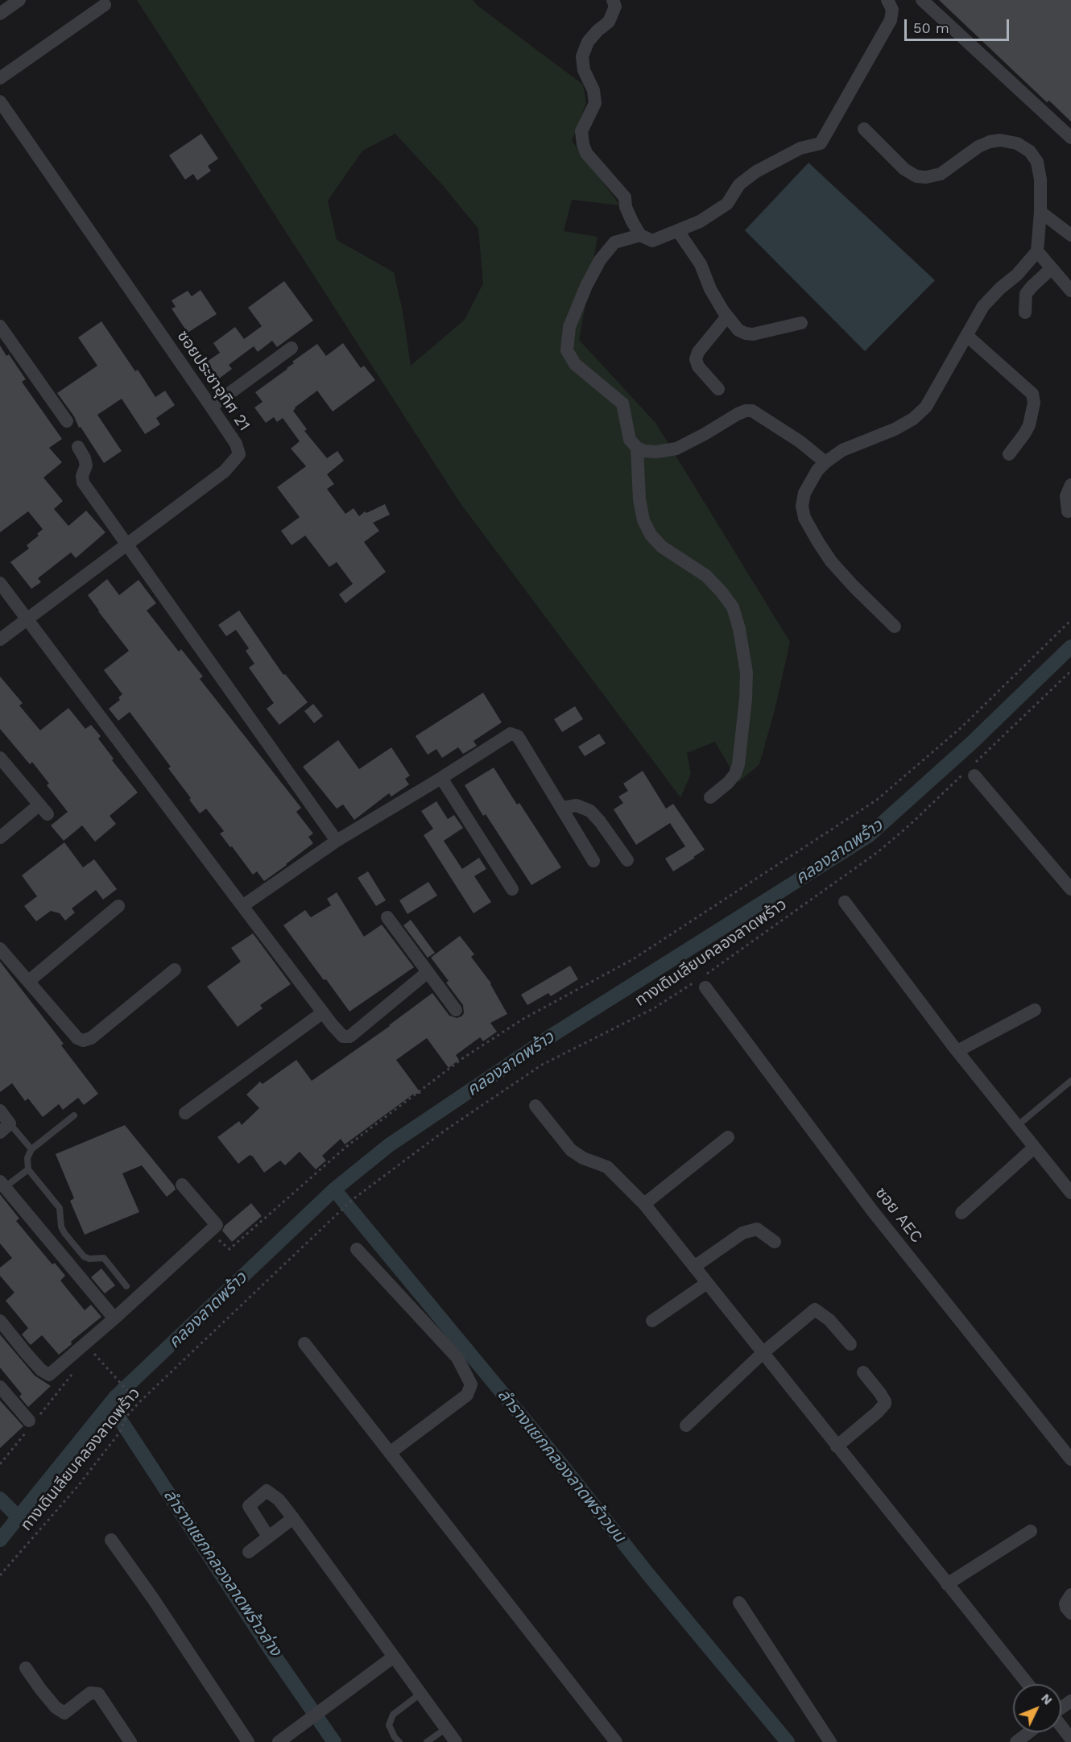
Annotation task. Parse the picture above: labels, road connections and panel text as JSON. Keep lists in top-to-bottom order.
{
  "streets": {
    "street": ["ซอยประชาอุทิศ 21", "ซอย AEC"],
    "path": ["ทางเดินเลียบคลองลาดพร้าว"]
  },
  "crossings": [
    ["ทางเดินเลียบคลองลาดพร้าว", "ซอย AEC"]
  ],
  "water": ["คลองลาดพร้าว", "ลำรางแยกคลองลาดพร้าวบน", "ลำรางแยกคลองลาดพร้าวล่าง"],
  "scale_bar": "50 m",
  "north": "top right"
}
